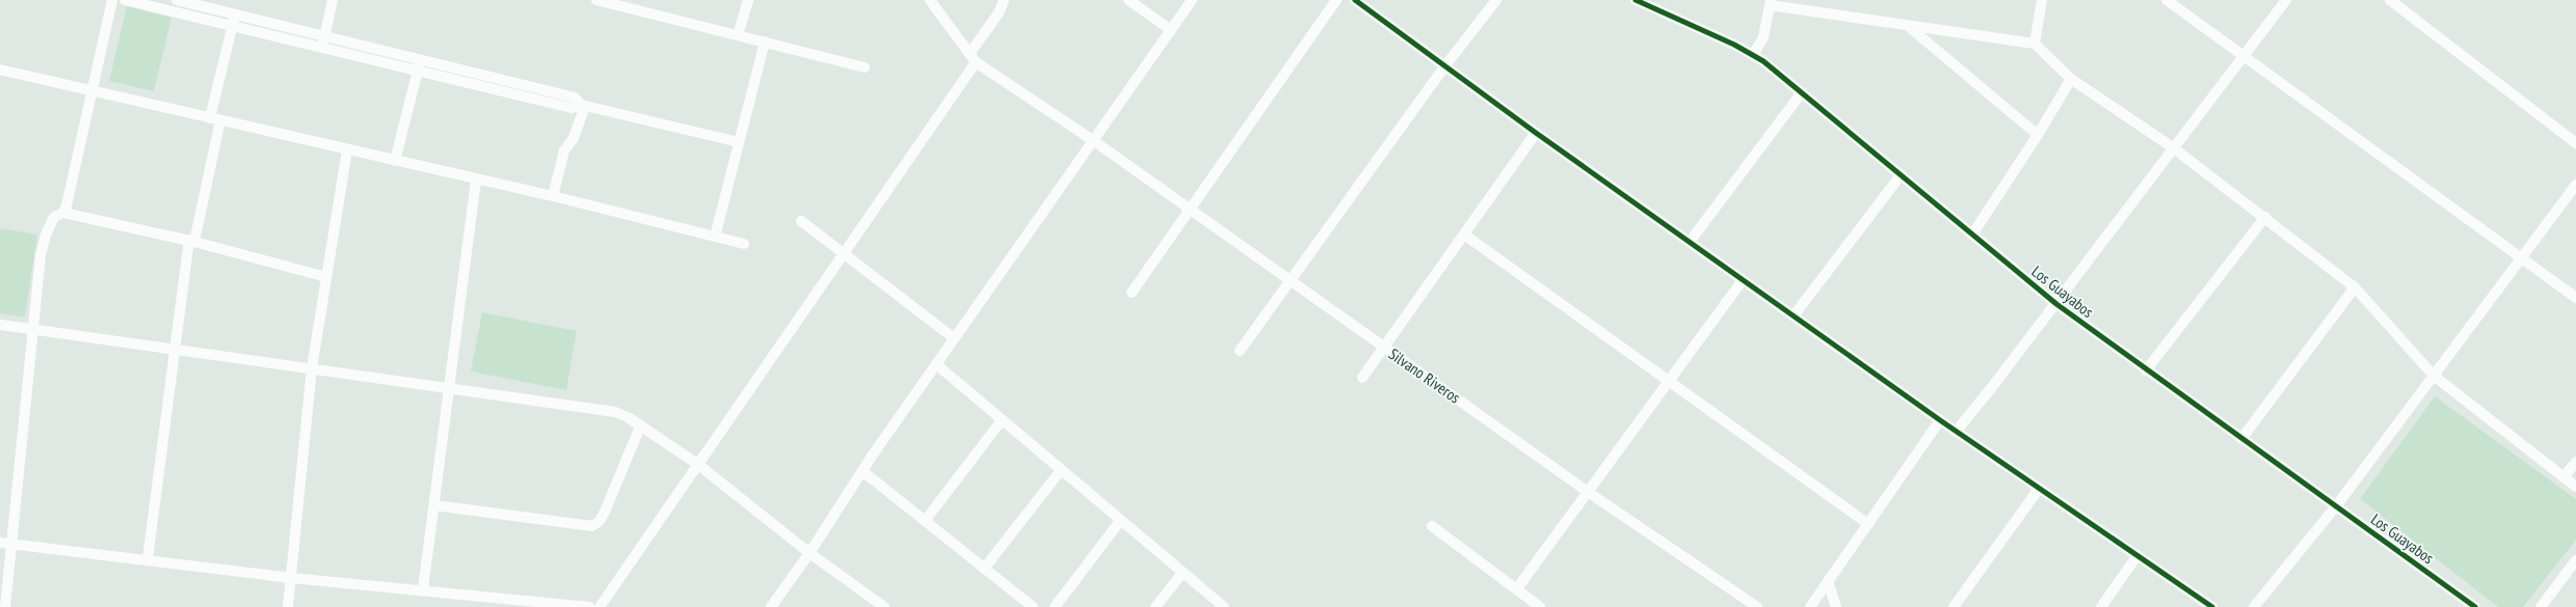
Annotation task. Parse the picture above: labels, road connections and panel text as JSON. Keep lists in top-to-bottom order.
{
  "streets": {
    "street": ["Los Guayabos", "Silvano Riveros"]
  }
}
